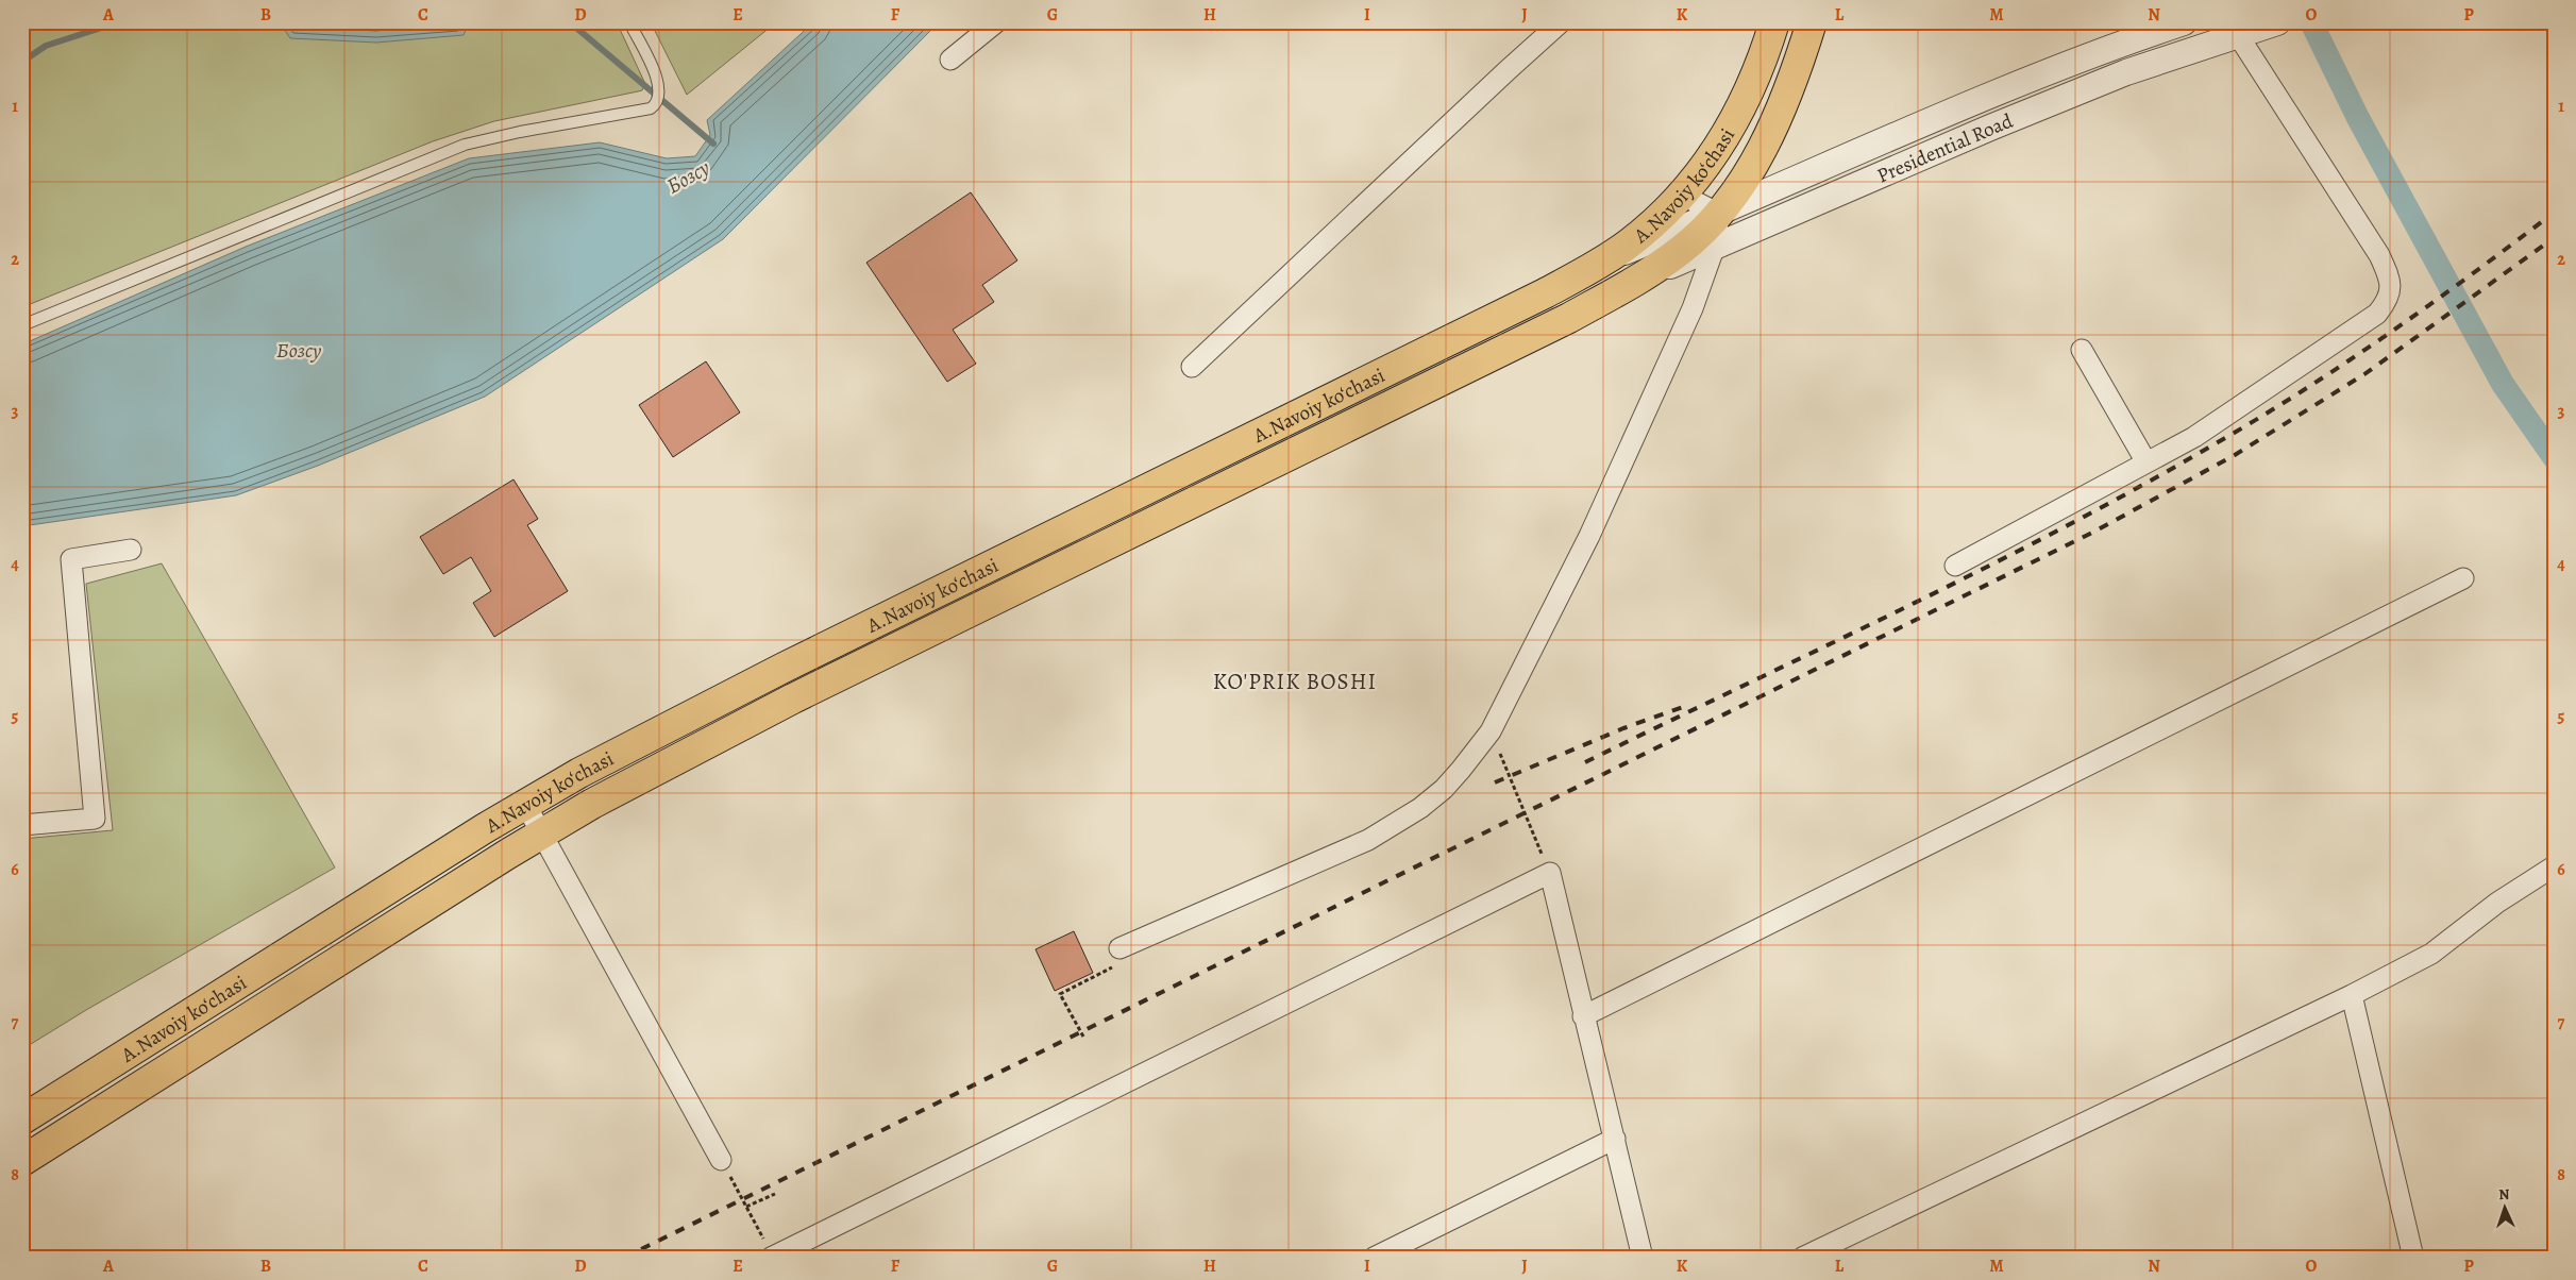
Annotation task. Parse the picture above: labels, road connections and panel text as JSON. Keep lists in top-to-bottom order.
{
  "streets": {
    "main road": ["A.Navoiy ko‘chasi"],
    "street": ["Presidential Road"]
  },
  "crossings": [
    ["Presidential Road", "A.Navoiy ko‘chasi"]
  ],
  "districts": ["KO'PRIK BOSHI"],
  "water": ["Бозсу"],
  "north": "top",
  "grid": {
    "columns": [
      "A",
      "B",
      "C",
      "D",
      "E",
      "F",
      "G",
      "H",
      "I",
      "J",
      "K",
      "L",
      "M",
      "N",
      "O",
      "P"
    ],
    "rows": [
      "1",
      "2",
      "3",
      "4",
      "5",
      "6",
      "7",
      "8"
    ]
  }
}
